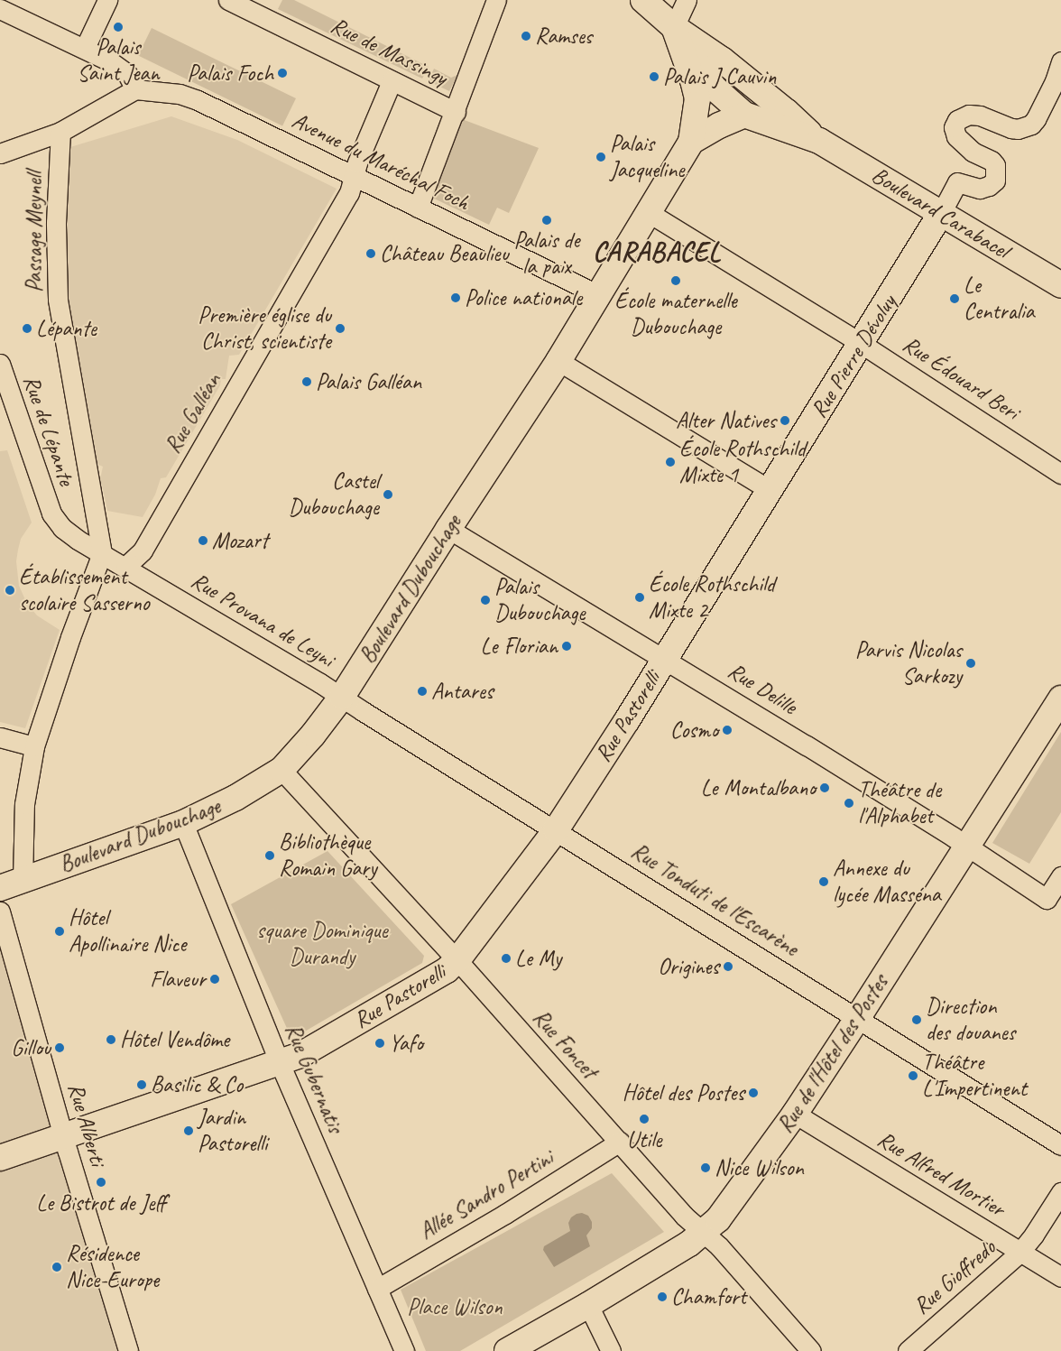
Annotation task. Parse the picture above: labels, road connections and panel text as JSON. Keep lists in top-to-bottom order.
{
  "streets": {
    "main road": [
      "Boulevard Carabacel",
      "Rue Pierre Dévoluy",
      "Boulevard Dubouchage",
      "Rue Pastorelli",
      "Rue de l'Hôtel des Postes"
    ],
    "street": [
      "Rue de Massingy",
      "Avenue du Maréchal Foch",
      "Passage Meynell",
      "Rue Édouard Beri",
      "Rue Galléan",
      "Rue de Lépante",
      "Rue Provana de Leyni",
      "Rue Delille",
      "Rue Tonduti de l'Escarène",
      "Rue Foncet",
      "Rue Gubernatis",
      "Rue Alberti",
      "Rue Alfred Mortier",
      "Allée Sandro Pertini",
      "Rue Gioffredo"
    ]
  },
  "crossings": [
    ["Rue de Massingy", "Rue Galléan"],
    ["Avenue du Maréchal Foch", "Rue Galléan"],
    ["Avenue du Maréchal Foch", "Boulevard Dubouchage"],
    ["Boulevard Carabacel", "Rue Pierre Dévoluy"],
    ["Boulevard Carabacel", "Boulevard Dubouchage"],
    ["Passage Meynell", "Rue Provana de Leyni"],
    ["Rue Pierre Dévoluy", "Rue Édouard Beri"],
    ["Rue Pierre Dévoluy", "Rue Delille"],
    ["Rue Pierre Dévoluy", "Rue Pastorelli"],
    ["Rue Édouard Beri", "Boulevard Dubouchage"],
    ["Rue Galléan", "Rue Provana de Leyni"],
    ["Rue de Lépante", "Rue Provana de Leyni"],
    ["Boulevard Dubouchage", "Rue Provana de Leyni"],
    ["Boulevard Dubouchage", "Rue Delille"],
    ["Boulevard Dubouchage", "Rue Tonduti de l'Escarène"],
    ["Boulevard Dubouchage", "Rue Foncet"],
    ["Boulevard Dubouchage", "Rue Gubernatis"],
    ["Rue Provana de Leyni", "Rue Tonduti de l'Escarène"],
    ["Rue Delille", "Rue Pastorelli"],
    ["Rue Delille", "Rue de l'Hôtel des Postes"],
    ["Rue Pastorelli", "Rue Tonduti de l'Escarène"],
    ["Rue Pastorelli", "Rue Foncet"],
    ["Rue Pastorelli", "Rue Gubernatis"],
    ["Rue Pastorelli", "Rue Alberti"],
    ["Rue Tonduti de l'Escarène", "Rue de l'Hôtel des Postes"],
    ["Rue Foncet", "Rue de l'Hôtel des Postes"],
    ["Rue Foncet", "Allée Sandro Pertini"],
    ["Rue de l'Hôtel des Postes", "Rue Alfred Mortier"],
    ["Rue Gubernatis", "Allée Sandro Pertini"],
    ["Rue Alfred Mortier", "Rue Gioffredo"]
  ],
  "districts": ["CARABACEL"],
  "parks": ["square Dominique Durandy", "Place Wilson"],
  "places": [
    "Palais Saint Jean",
    "Ramses",
    "Palais Foch",
    "Palais J Cauvin",
    "Palais Jacqueline",
    "Palais de la paix",
    "Château Beaulieu",
    "École maternelle Dubouchage",
    "Police nationale",
    "Le Centralia",
    "Lépante",
    "Première église du Christ, scientiste",
    "Palais Galléan",
    "Alter Natives",
    "École Rothschild Mixte 1",
    "Castel Dubouchage",
    "Mozart",
    "Établissement scolaire Sasserno",
    "École Rothschild Mixte 2",
    "Palais Dubouchage",
    "Le Florian",
    "Parvis Nicolas Sarkozy",
    "Antares",
    "Cosmo",
    "Le Montalbano",
    "Théâtre de l'Alphabet",
    "Bibliothèque Romain Gary",
    "Annexe du lycée Masséna",
    "Hôtel Apollinaire Nice",
    "Le My",
    "Origines",
    "Flaveur",
    "Direction des douanes",
    "Hôtel Vendôme",
    "Yafo",
    "Gillou",
    "Théâtre L'Impertinent",
    "Basilic & Co",
    "Hôtel des Postes",
    "Utile",
    "Jardin Pastorelli",
    "Nice Wilson",
    "Le Bistrot de Jeff",
    "Résidence Nice-Europe",
    "Chamfort"
  ]
}
